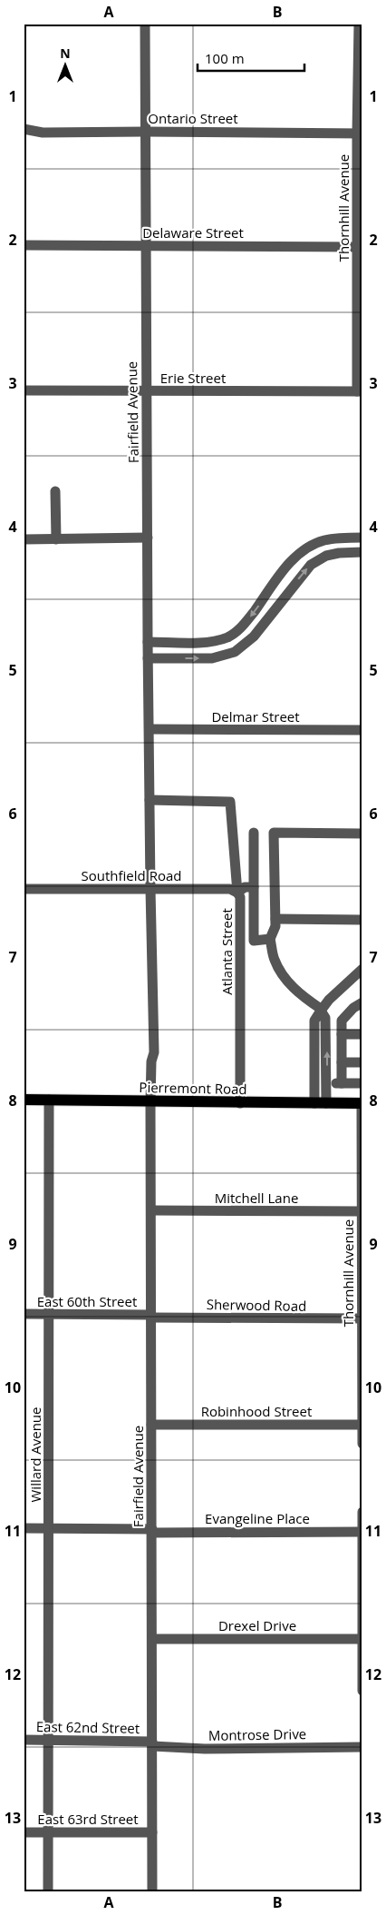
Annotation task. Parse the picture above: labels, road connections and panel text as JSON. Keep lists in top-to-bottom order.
{
  "streets": {
    "main road": ["Pierremont Road"],
    "street": [
      "Ontario Street",
      "Thornhill Avenue",
      "Delaware Street",
      "Erie Street",
      "Fairfield Avenue",
      "Delmar Street",
      "Southfield Road",
      "Atlanta Street",
      "Mitchell Lane",
      "East 60th Street",
      "Sherwood Road",
      "Robinhood Street",
      "Willard Avenue",
      "Evangeline Place",
      "Drexel Drive",
      "East 62nd Street",
      "Montrose Drive",
      "East 63rd Street"
    ]
  },
  "crossings": [
    ["Ontario Street", "Thornhill Avenue"],
    ["Ontario Street", "Fairfield Avenue"],
    ["Thornhill Avenue", "Delaware Street"],
    ["Thornhill Avenue", "Erie Street"],
    ["Thornhill Avenue", "Pierremont Road"],
    ["Thornhill Avenue", "Mitchell Lane"],
    ["Thornhill Avenue", "Sherwood Road"],
    ["Thornhill Avenue", "Robinhood Street"],
    ["Delaware Street", "Fairfield Avenue"],
    ["Erie Street", "Fairfield Avenue"],
    ["Fairfield Avenue", "Delmar Street"],
    ["Fairfield Avenue", "Southfield Road"],
    ["Fairfield Avenue", "Atlanta Street"],
    ["Fairfield Avenue", "Pierremont Road"],
    ["Fairfield Avenue", "Mitchell Lane"],
    ["Fairfield Avenue", "East 60th Street"],
    ["Fairfield Avenue", "Sherwood Road"],
    ["Fairfield Avenue", "Robinhood Street"],
    ["Fairfield Avenue", "Evangeline Place"],
    ["Fairfield Avenue", "Drexel Drive"],
    ["Fairfield Avenue", "East 62nd Street"],
    ["Fairfield Avenue", "Montrose Drive"],
    ["Fairfield Avenue", "East 63rd Street"],
    ["Southfield Road", "Atlanta Street"],
    ["Atlanta Street", "Pierremont Road"],
    ["Pierremont Road", "Willard Avenue"],
    ["East 60th Street", "Sherwood Road"],
    ["East 60th Street", "Willard Avenue"],
    ["Willard Avenue", "Evangeline Place"],
    ["Willard Avenue", "East 62nd Street"],
    ["Willard Avenue", "East 63rd Street"],
    ["East 62nd Street", "Montrose Drive"]
  ],
  "scale_bar": "100 m",
  "north": "top",
  "grid": {
    "columns": ["A", "B"],
    "rows": [
      "1",
      "2",
      "3",
      "4",
      "5",
      "6",
      "7",
      "8",
      "9",
      "10",
      "11",
      "12",
      "13"
    ]
  }
}
